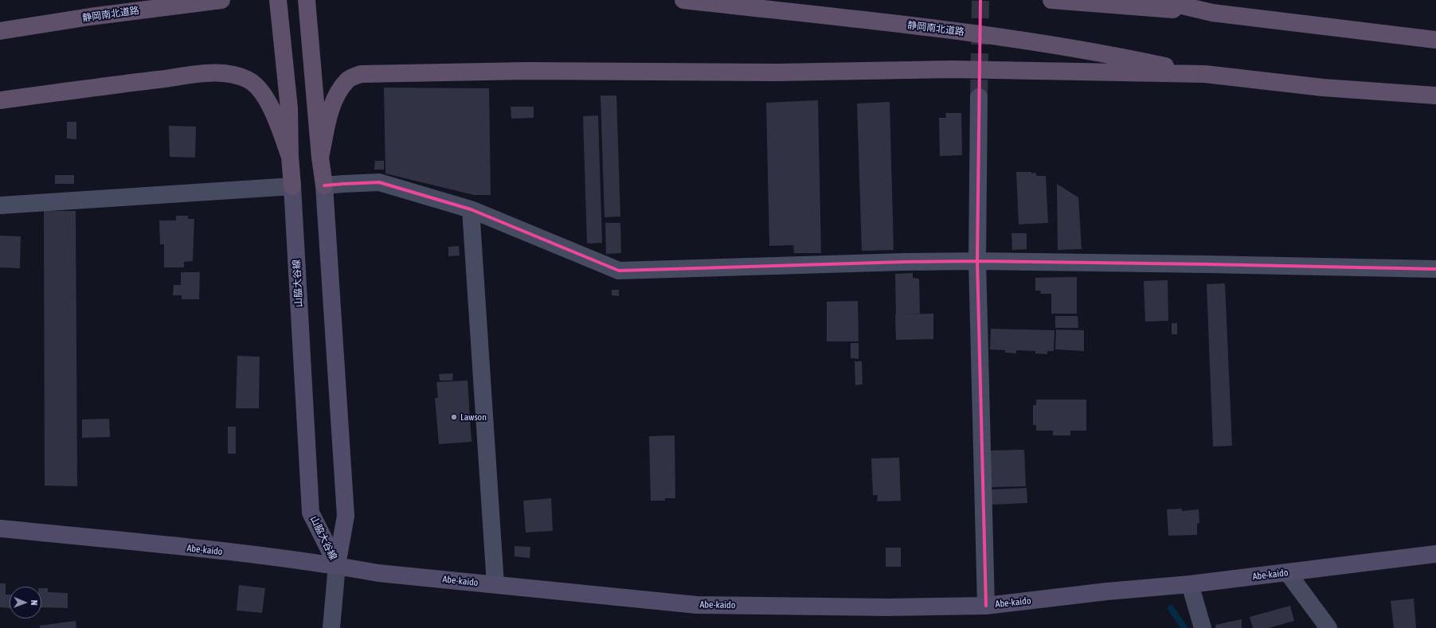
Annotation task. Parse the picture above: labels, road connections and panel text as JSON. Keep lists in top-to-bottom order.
{
  "streets": {
    "highway": ["静岡南北道路"],
    "main road": ["山脇大谷線", "Abe-kaido"]
  },
  "crossings": [
    ["山脇大谷線", "Abe-kaido"]
  ],
  "places": ["Lawson"],
  "north": "right"
}
